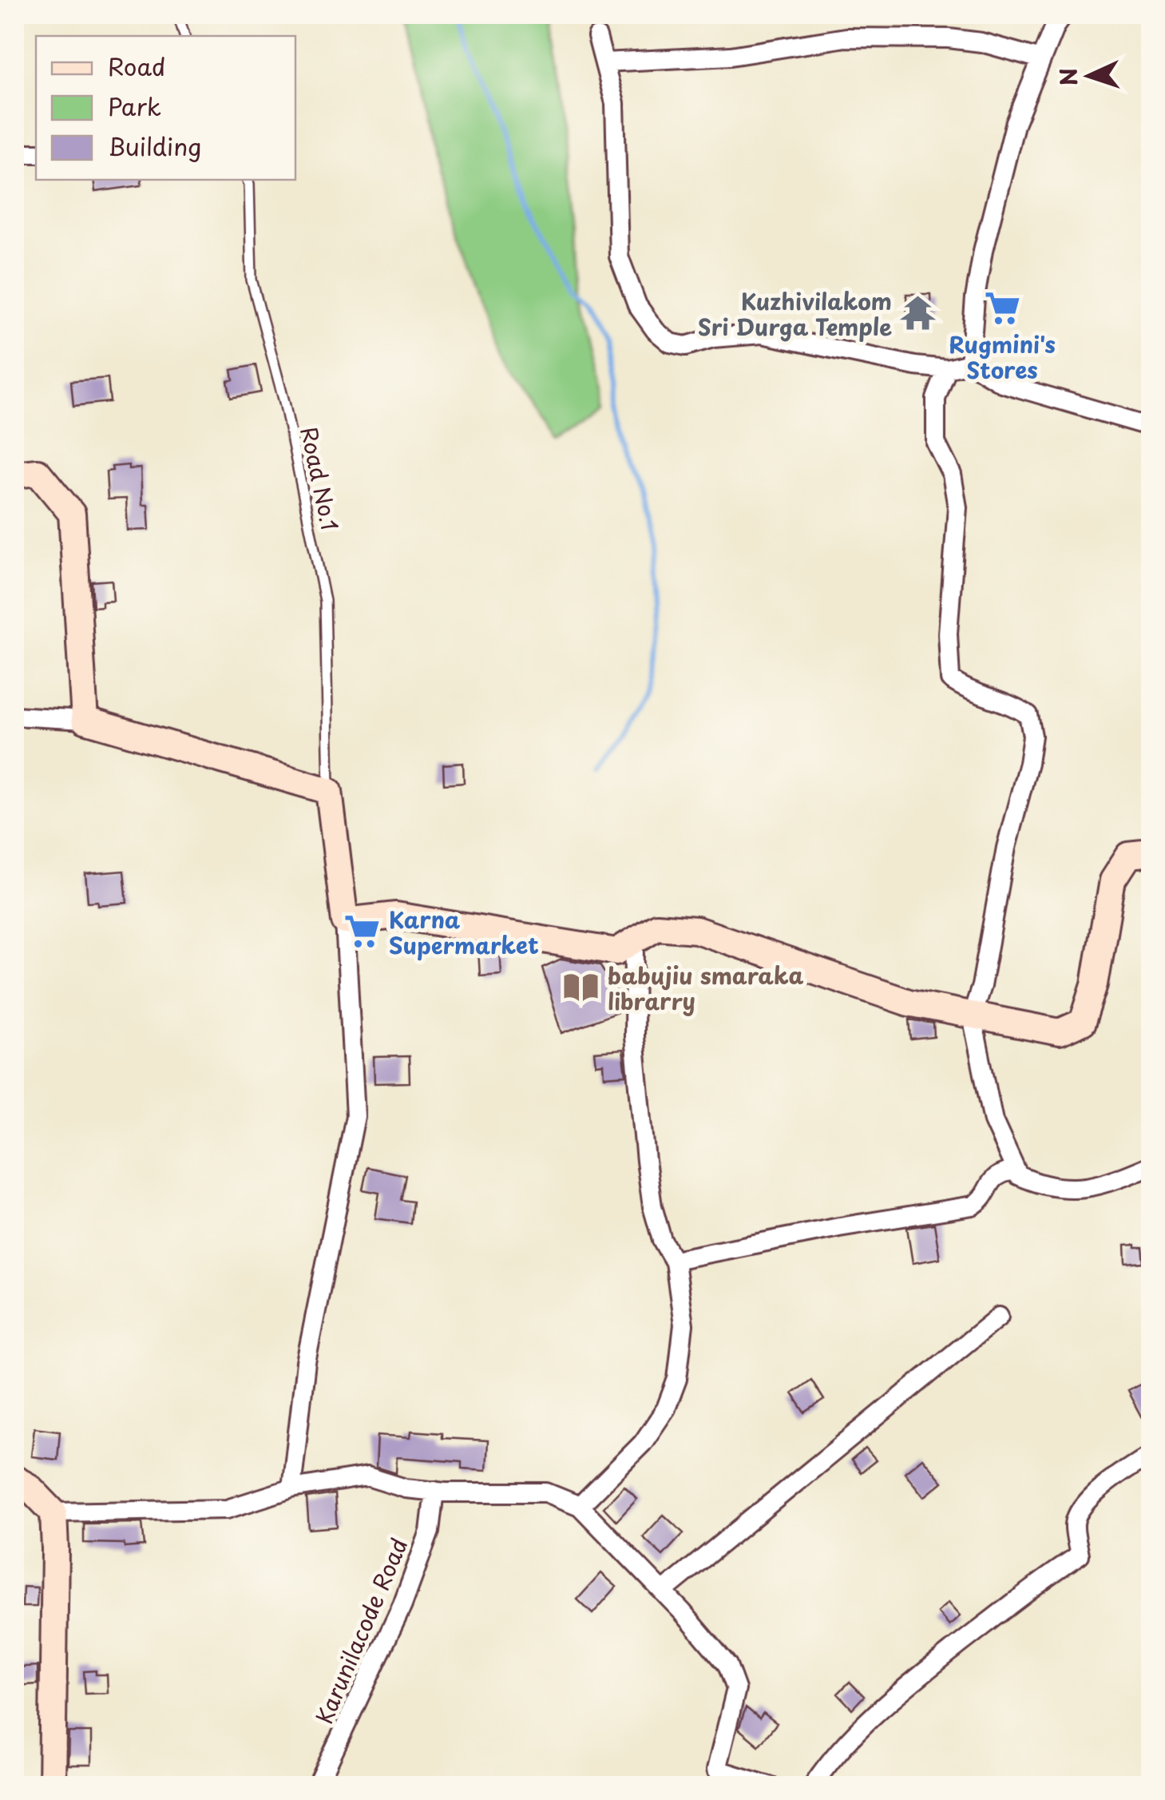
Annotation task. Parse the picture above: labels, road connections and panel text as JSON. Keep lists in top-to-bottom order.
{
  "streets": {
    "street": ["Karunilacode Road"],
    "lane": ["Road No.1"]
  },
  "places": {
    "supermarket": ["Rugmini's Stores", "Karna Supermarket"],
    "temple": ["Kuzhivilakom Sri Durga Temple"],
    "library": ["babujiu smaraka librarry"]
  },
  "legend": ["Road", "Park", "Building"],
  "north": "left"
}
